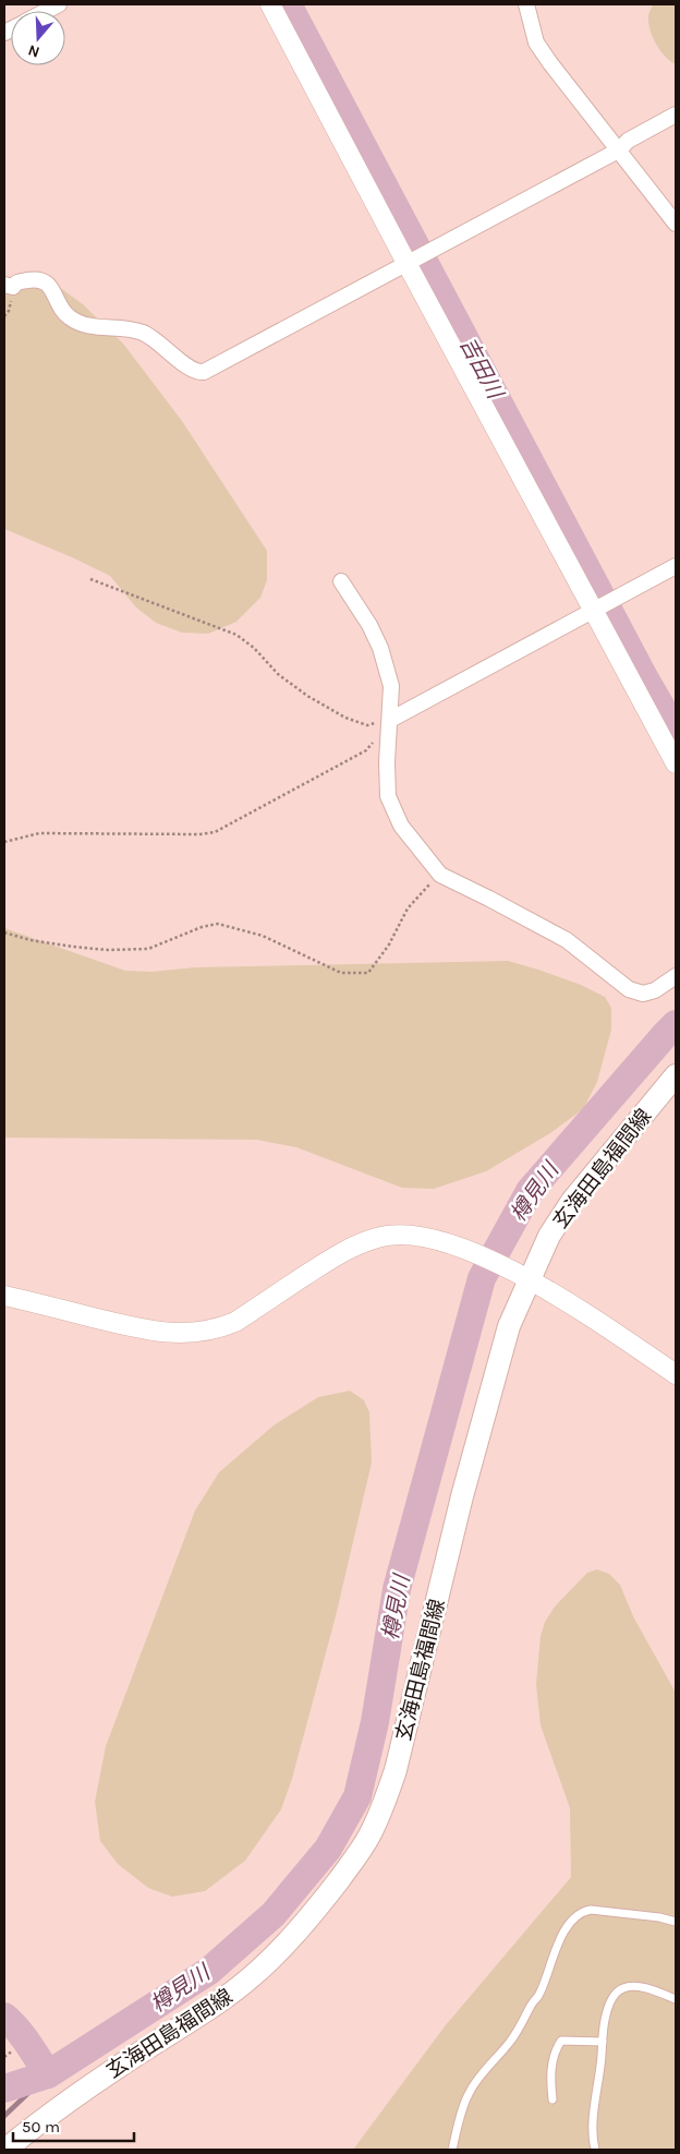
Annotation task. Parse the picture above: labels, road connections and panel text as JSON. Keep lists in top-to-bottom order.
{
  "streets": {
    "main road": ["玄海田島福間線"]
  },
  "water": ["吉田川", "樽見川"],
  "scale_bar": "50 m",
  "north": "bottom"
}
